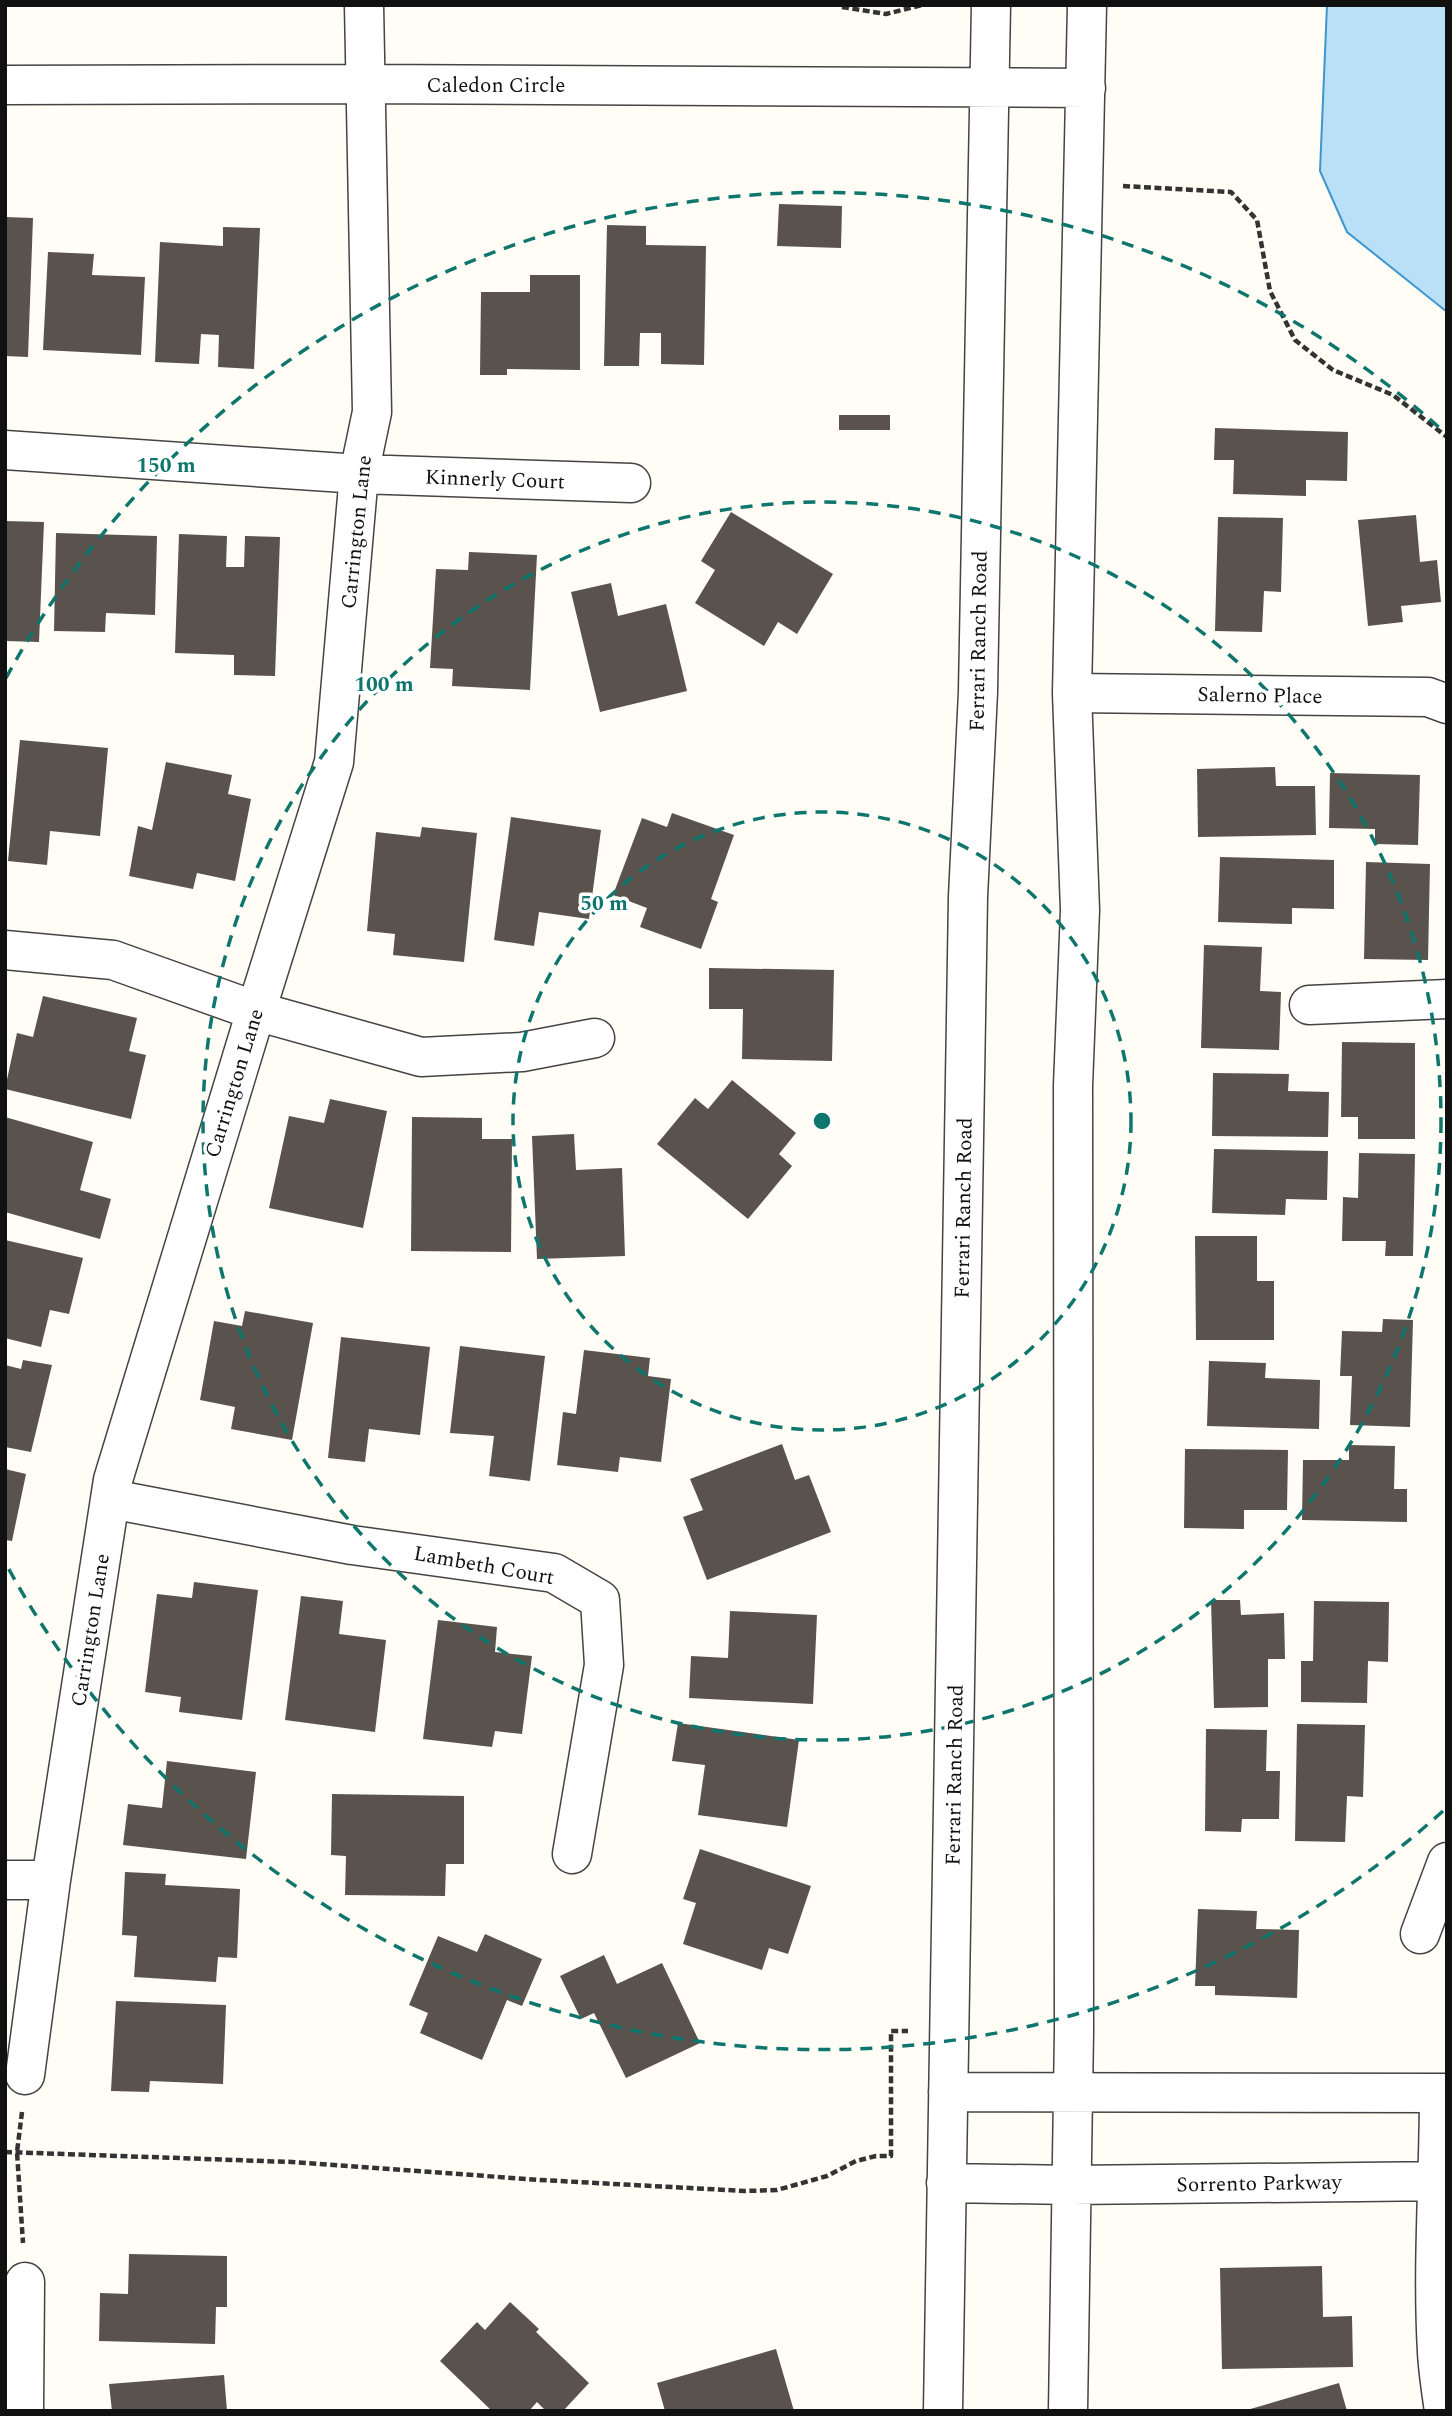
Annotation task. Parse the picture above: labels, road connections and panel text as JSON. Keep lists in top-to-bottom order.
{
  "streets": {
    "street": [
      "Caledon Circle",
      "Kinnerly Court",
      "Carrington Lane",
      "Ferrari Ranch Road",
      "Salerno Place",
      "Lambeth Court",
      "Sorrento Parkway"
    ]
  },
  "crossings": [
    ["Caledon Circle", "Carrington Lane"],
    ["Caledon Circle", "Ferrari Ranch Road"],
    ["Kinnerly Court", "Carrington Lane"],
    ["Carrington Lane", "Lambeth Court"],
    ["Ferrari Ranch Road", "Sorrento Parkway"]
  ],
  "rings": ["150 m", "100 m", "50 m"]
}
